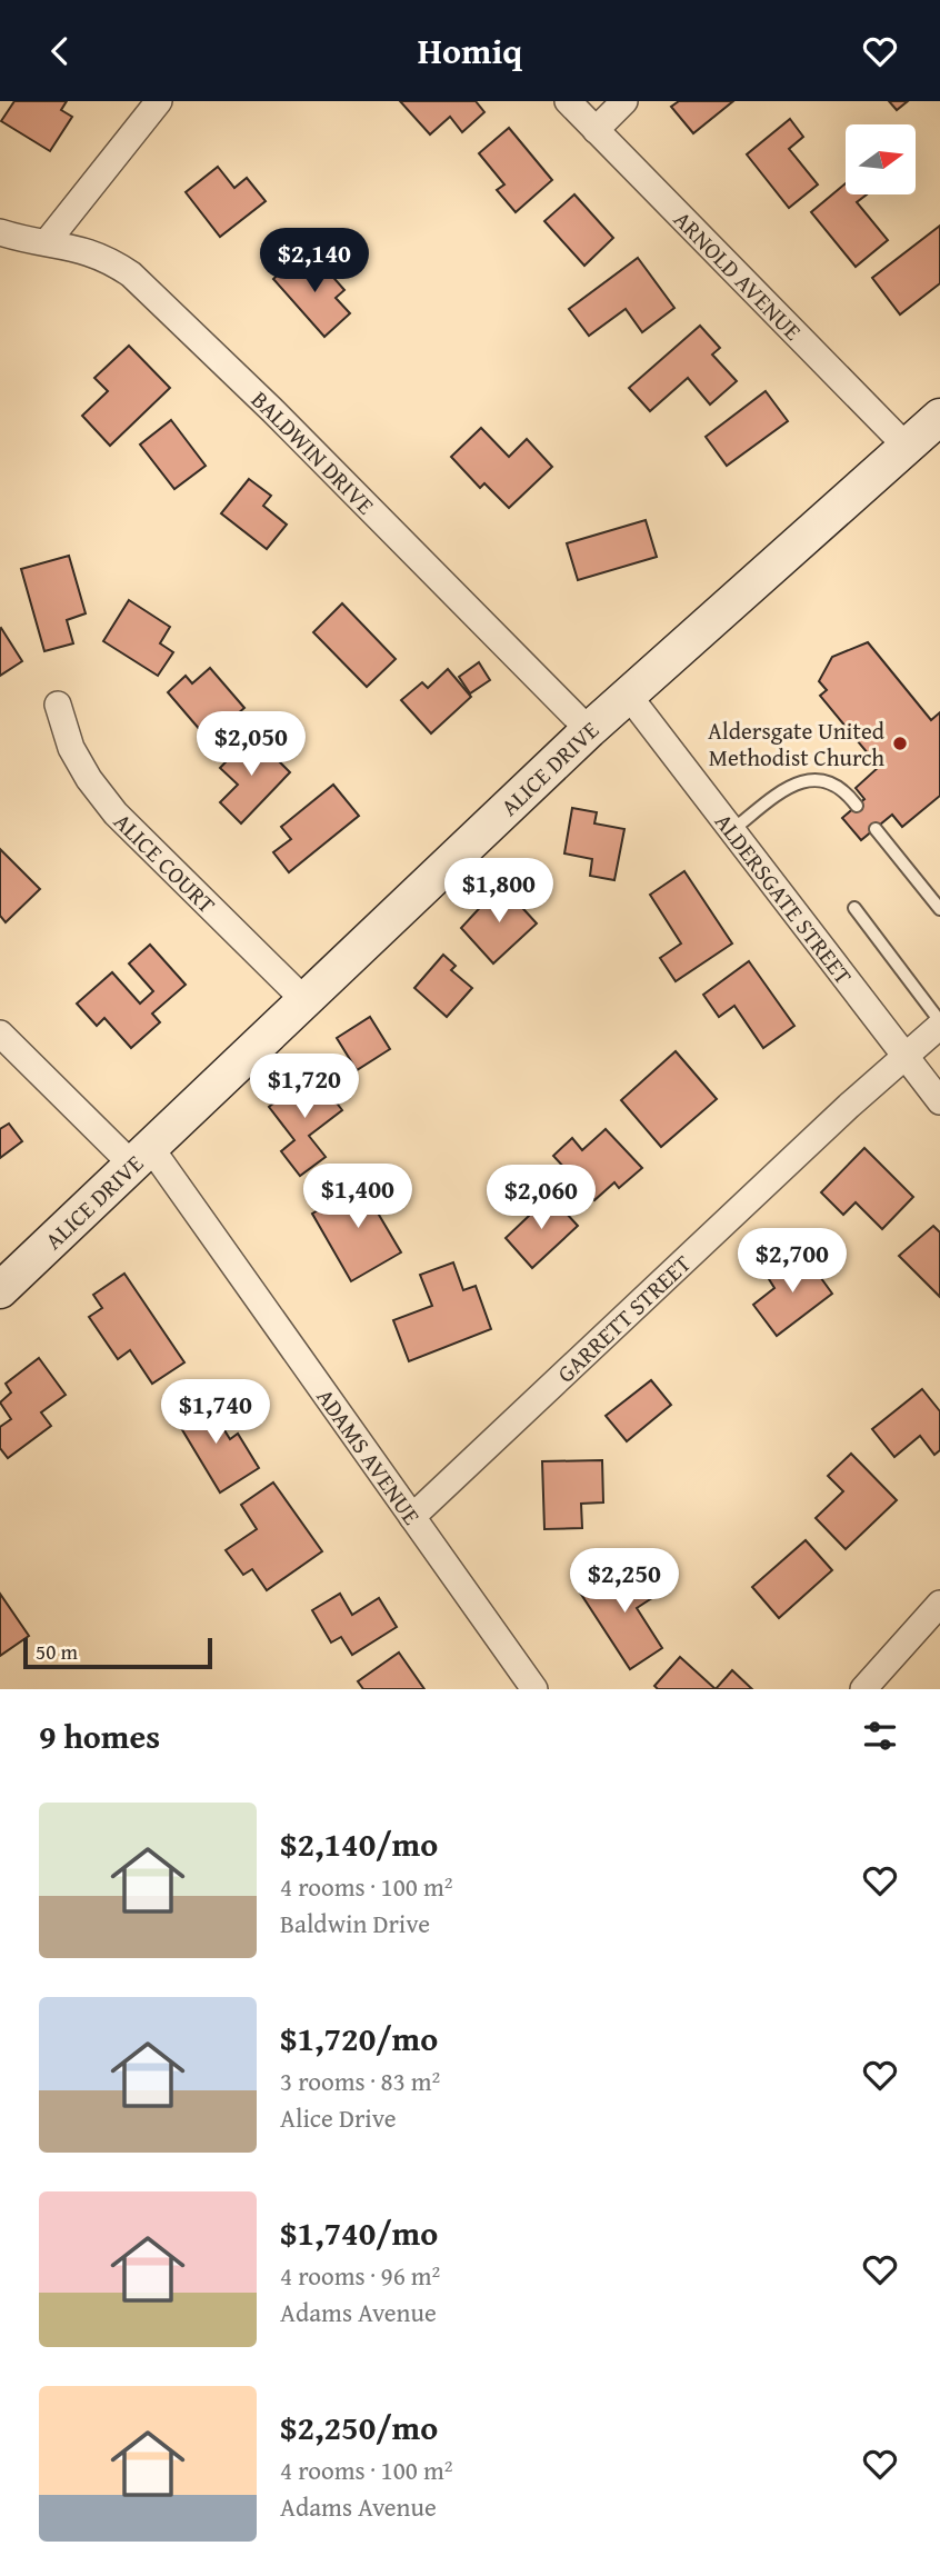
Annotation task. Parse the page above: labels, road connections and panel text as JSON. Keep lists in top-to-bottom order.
{
  "streets": {
    "main road": ["ALICE DRIVE"],
    "street": [
      "ARNOLD AVENUE",
      "BALDWIN DRIVE",
      "ALICE COURT",
      "ALDERSGATE STREET",
      "GARRETT STREET",
      "ADAMS AVENUE"
    ]
  },
  "crossings": [
    ["ARNOLD AVENUE", "ALICE DRIVE"],
    ["BALDWIN DRIVE", "ALICE DRIVE"],
    ["ALICE DRIVE", "ALICE COURT"],
    ["ALICE DRIVE", "ALDERSGATE STREET"],
    ["ALICE DRIVE", "ADAMS AVENUE"],
    ["ALDERSGATE STREET", "GARRETT STREET"],
    ["GARRETT STREET", "ADAMS AVENUE"]
  ],
  "places": ["Aldersgate United Methodist Church"],
  "scale_bar": "50 m",
  "north": "right",
  "page": {
    "header": "Homiq",
    "price": [
      "$2,140",
      "$2,050",
      "$1,800",
      "$1,720",
      "$1,400",
      "$2,060",
      "$2,700",
      "$1,740",
      "$2,250"
    ],
    "scale": "50 m",
    "heading": "9 homes",
    "list": [
      {
        "name": "$2,140/mo",
        "note": "4 rooms · 100 m² · Baldwin Drive"
      },
      {
        "name": "$1,720/mo",
        "note": "3 rooms · 83 m² · Alice Drive"
      },
      {
        "name": "$1,740/mo",
        "note": "4 rooms · 96 m² · Adams Avenue"
      },
      {
        "name": "$2,250/mo",
        "note": "4 rooms · 100 m² · Adams Avenue"
      }
    ]
  }
}
